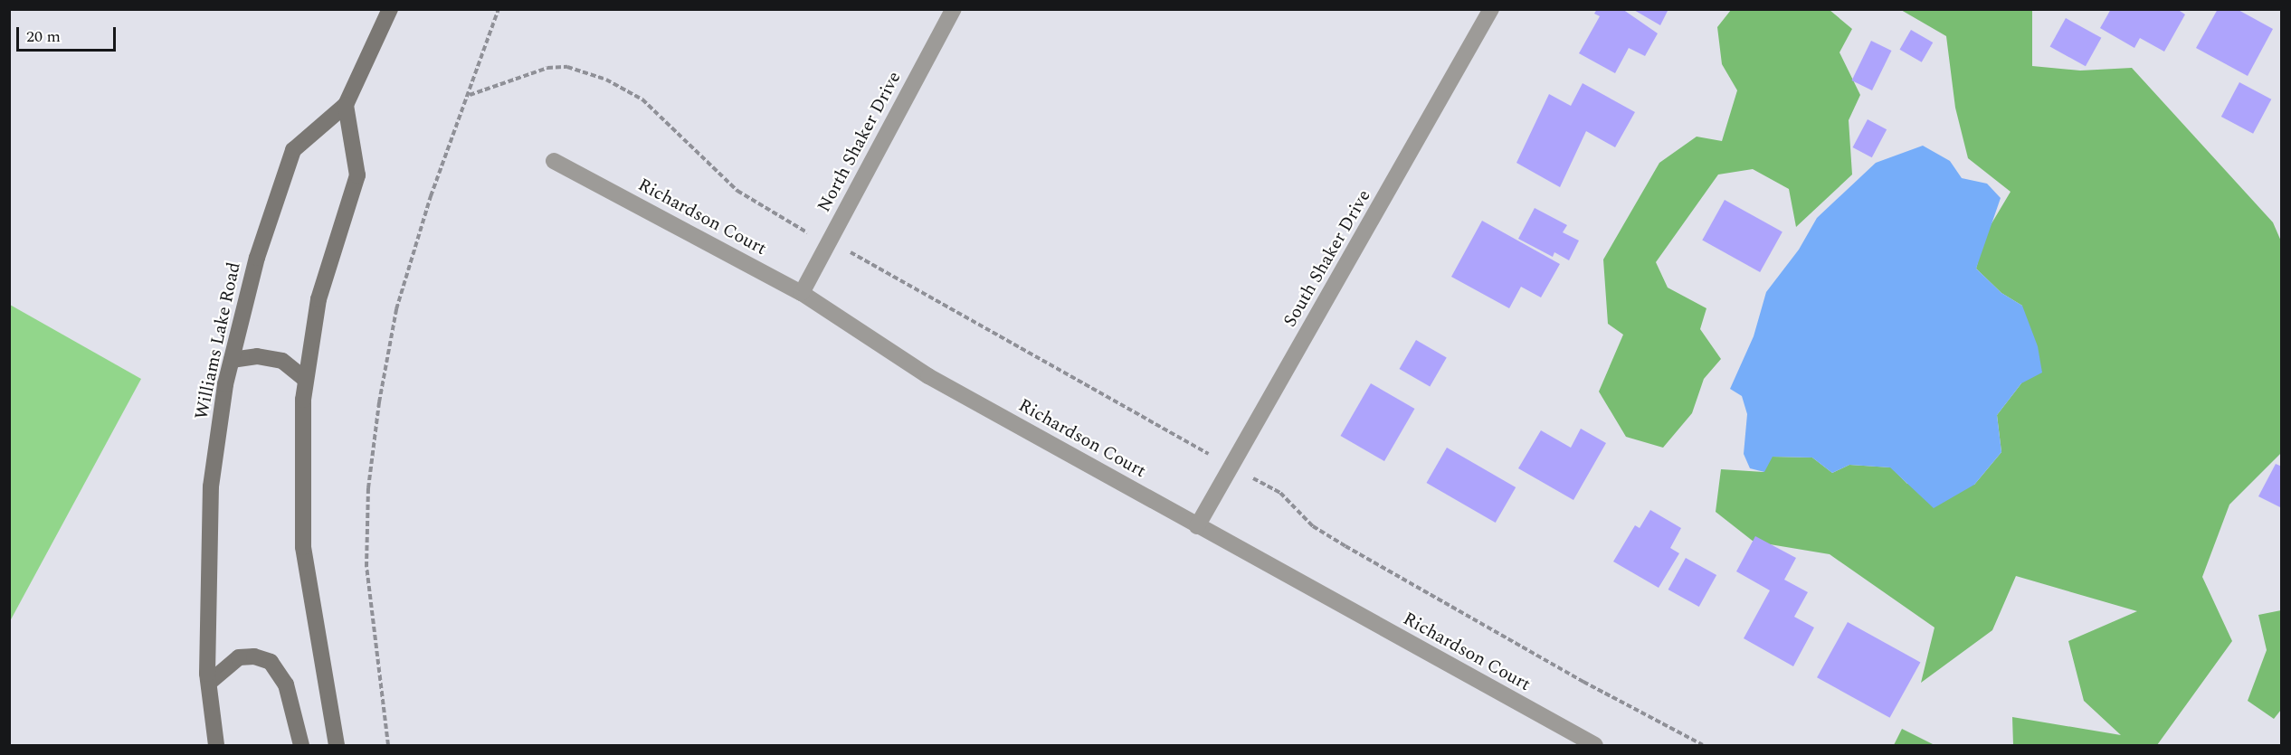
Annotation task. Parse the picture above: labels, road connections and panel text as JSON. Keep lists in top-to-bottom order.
{
  "streets": {
    "main road": ["Williams Lake Road"],
    "street": ["North Shaker Drive", "Richardson Court", "South Shaker Drive"]
  },
  "crossings": [
    ["North Shaker Drive", "Richardson Court"],
    ["Richardson Court", "South Shaker Drive"]
  ],
  "scale_bar": "20 m"
}
